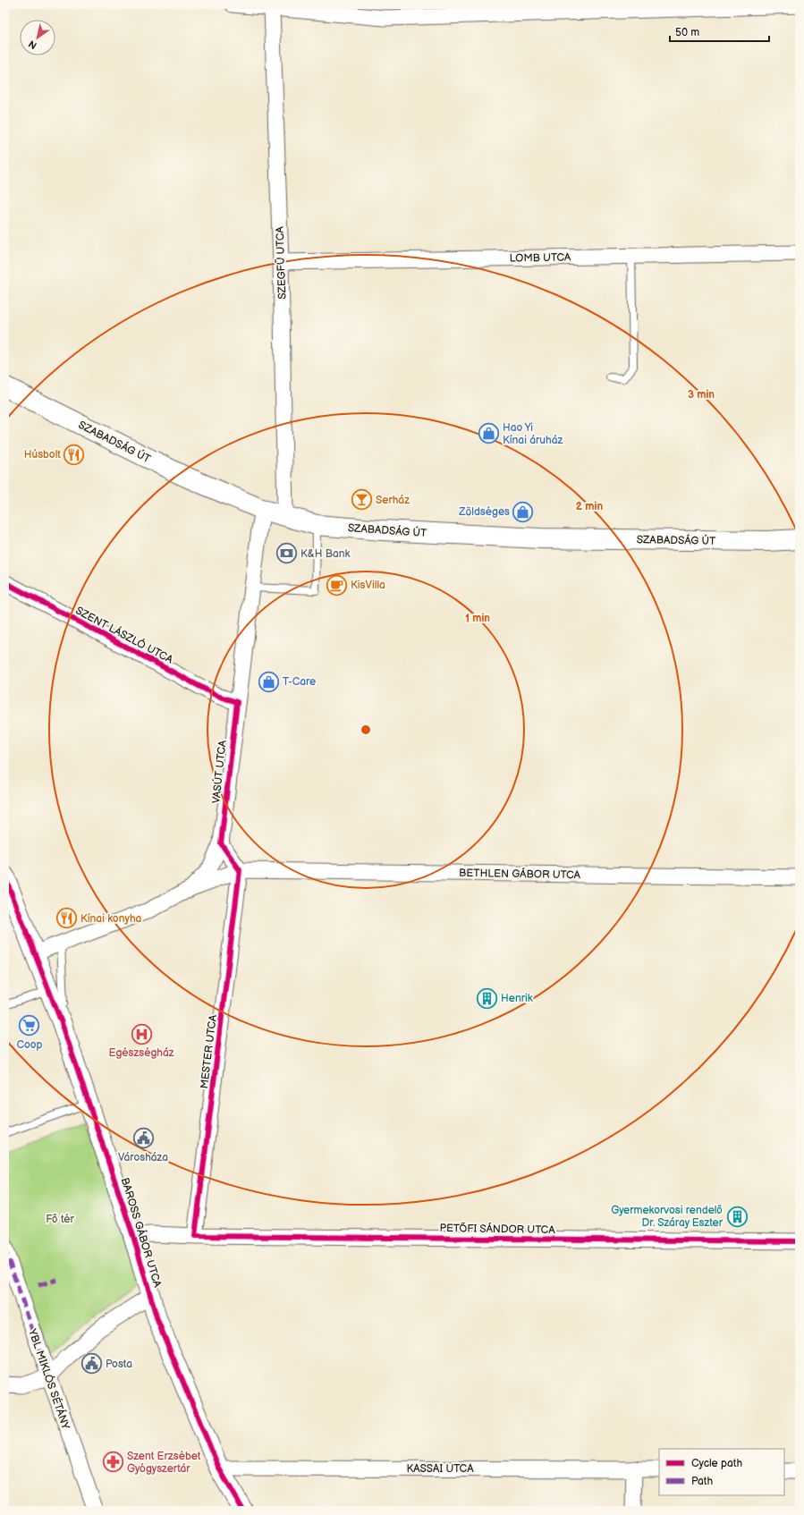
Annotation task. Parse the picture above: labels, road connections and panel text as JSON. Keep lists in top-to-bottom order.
{
  "streets": {
    "main road": ["SZABADSÁG ÚT"],
    "street": [
      "LOMB UTCA",
      "SZEGFŰ UTCA",
      "SZENT LÁSZLÓ UTCA",
      "VASÚT UTCA",
      "BETHLEN GÁBOR UTCA",
      "MESTER UTCA",
      "PETŐFI SÁNDOR UTCA",
      "BAROSS GÁBOR UTCA",
      "YBL MIKLÓS SÉTÁNY",
      "KASSAI UTCA"
    ]
  },
  "crossings": [
    ["LOMB UTCA", "SZEGFŰ UTCA"],
    ["SZEGFŰ UTCA", "SZABADSÁG ÚT"],
    ["SZABADSÁG ÚT", "VASÚT UTCA"],
    ["SZENT LÁSZLÓ UTCA", "VASÚT UTCA"],
    ["VASÚT UTCA", "BETHLEN GÁBOR UTCA"],
    ["VASÚT UTCA", "BAROSS GÁBOR UTCA"],
    ["BETHLEN GÁBOR UTCA", "MESTER UTCA"],
    ["MESTER UTCA", "PETŐFI SÁNDOR UTCA"],
    ["PETŐFI SÁNDOR UTCA", "BAROSS GÁBOR UTCA"],
    ["BAROSS GÁBOR UTCA", "KASSAI UTCA"]
  ],
  "parks": ["Fő tér"],
  "places": {
    "shop": ["Hao Yi Kínai áruház", "Zöldséges", "T-Care"],
    "restaurant": ["Húsbolt", "Kínai konyha"],
    "bar": ["Serház"],
    "bank": ["K&H Bank"],
    "cafe": ["KisVilla"],
    "building": ["Henrik", "Gyermekorvosi rendelő Dr. Száray Eszter"],
    "supermarket": ["Coop"],
    "hospital": ["Egészségház"],
    "public building": ["Városháza", "Posta"],
    "pharmacy": ["Szent Erzsébet Gyógyszertár"]
  },
  "legend": ["Cycle path", "Path"],
  "scale_bar": "50 m",
  "north": "bottom left",
  "rings": ["3 min", "2 min", "1 min"]
}
